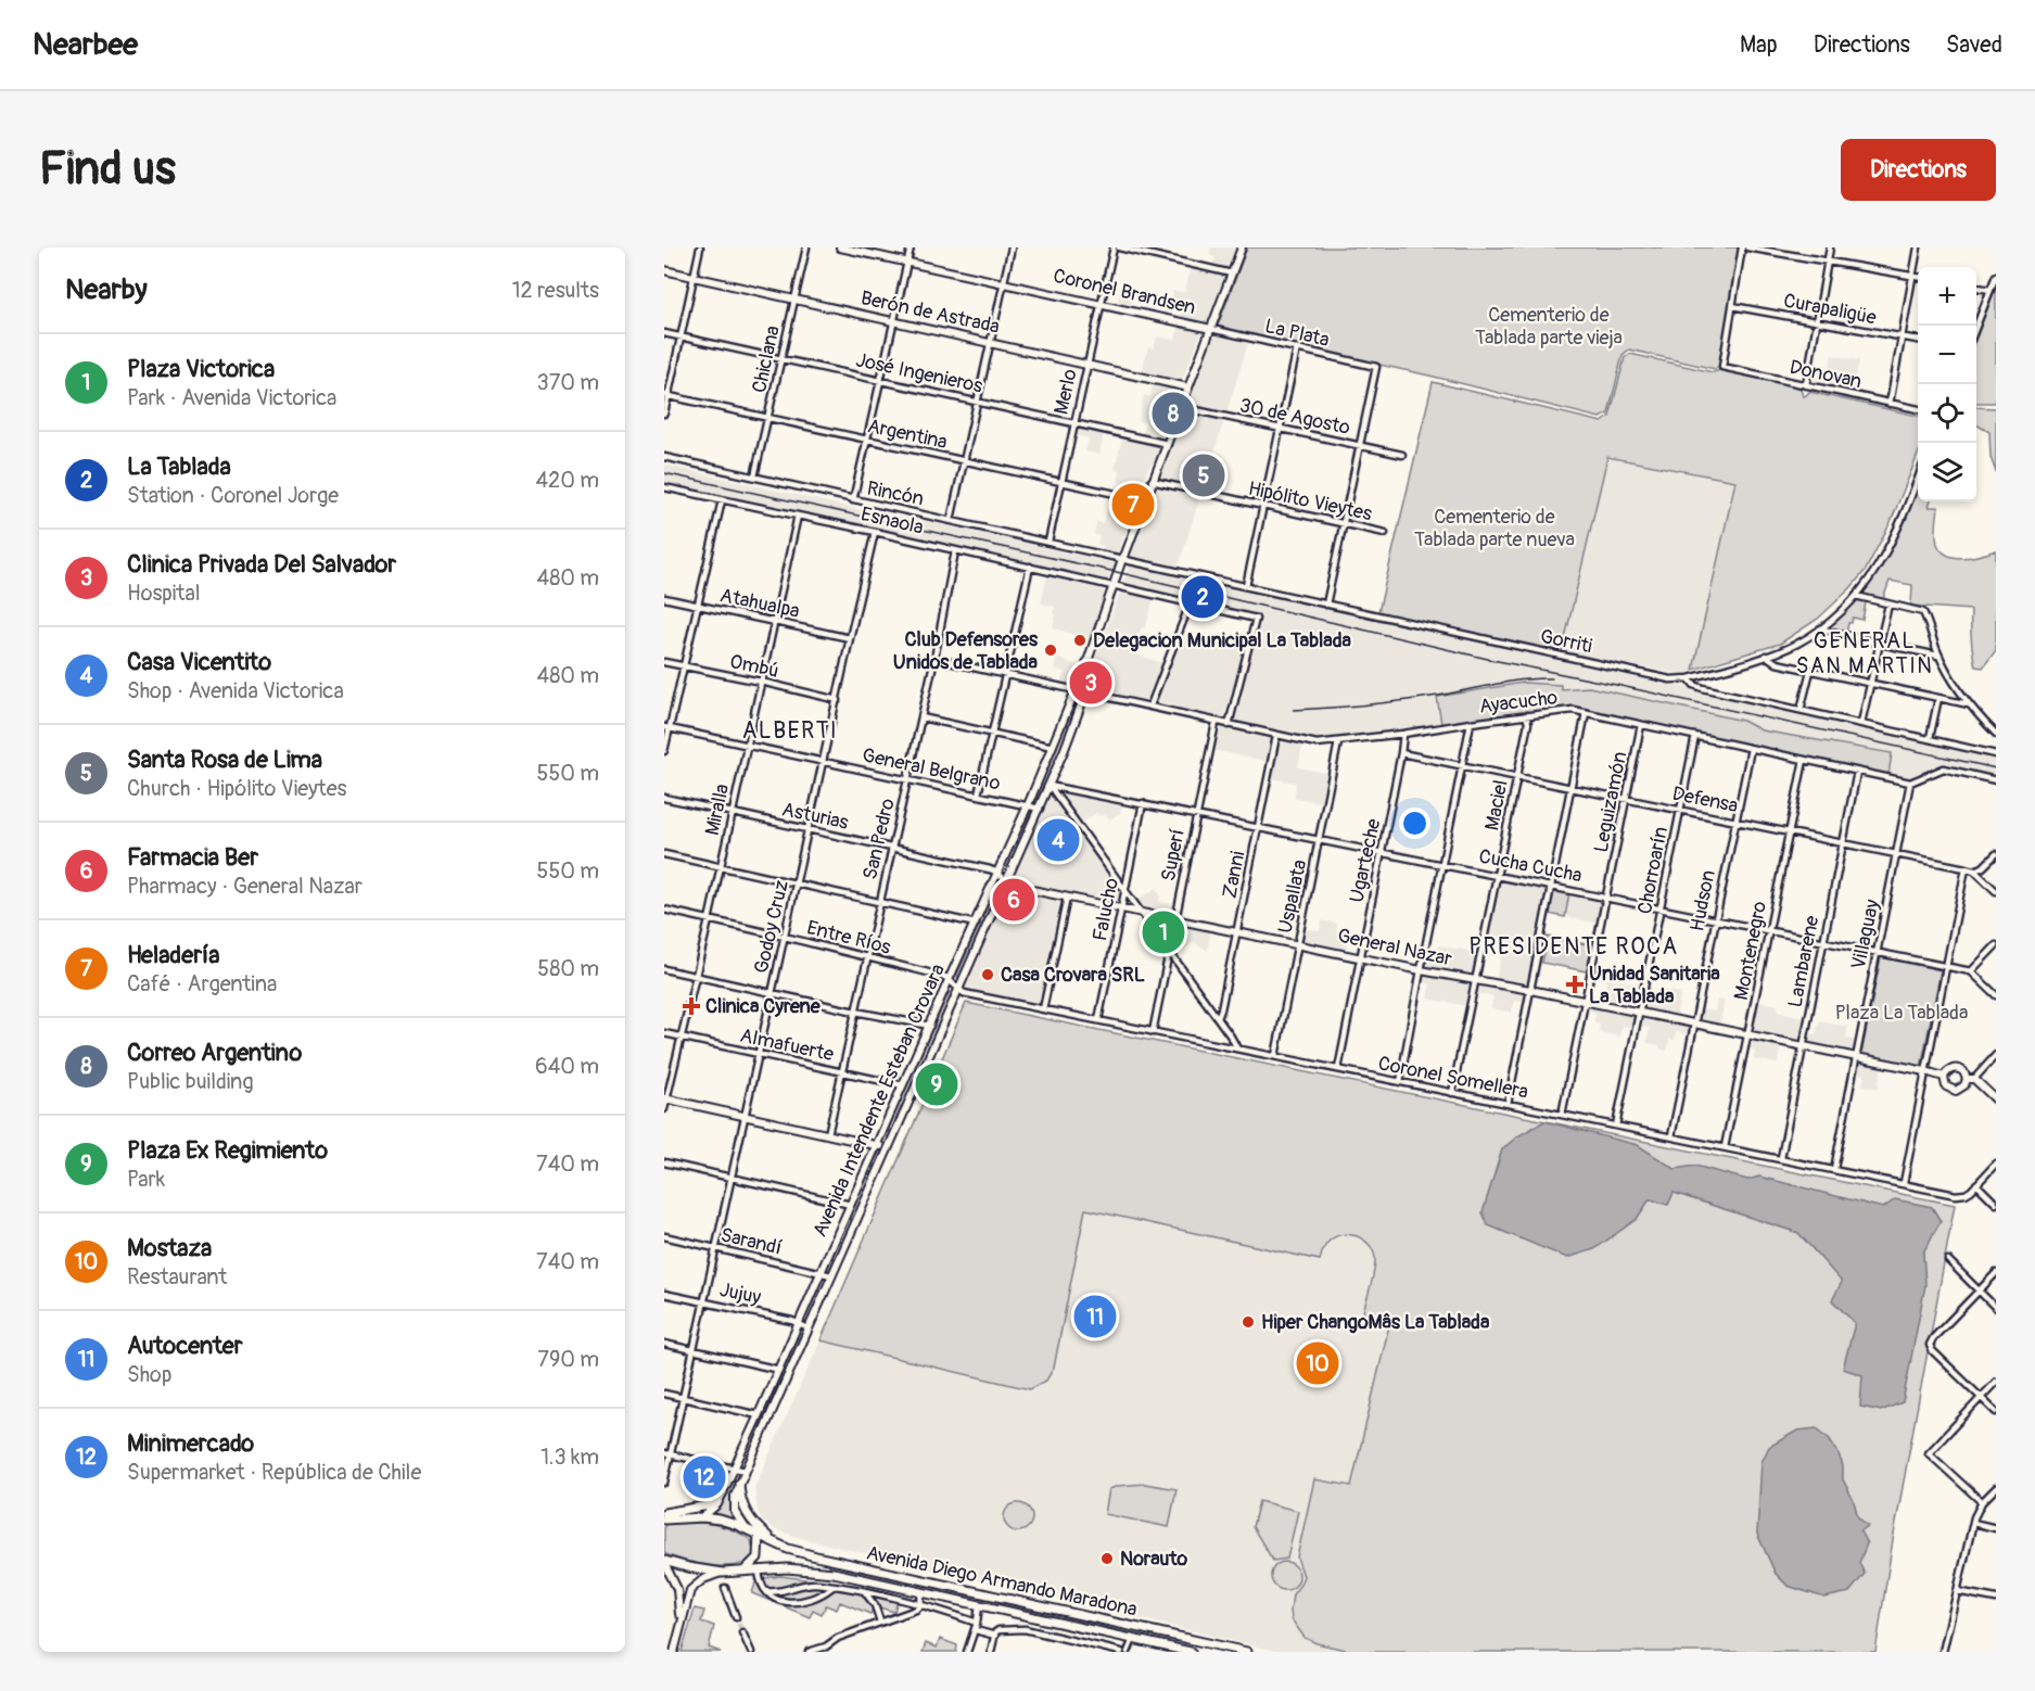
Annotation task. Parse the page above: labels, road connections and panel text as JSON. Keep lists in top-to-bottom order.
{
  "streets": {
    "main road": [
      "Coronel Brandsen",
      "Berón de Astrada",
      "General Nazar",
      "Avenida Intendente Esteban Crovara",
      "Avenida Diego Armando Maradona"
    ],
    "street": [
      "Curapaligüe",
      "La Plata",
      "Chiclana",
      "José Ingenieros",
      "Donovan",
      "Merlo",
      "30 de Agosto",
      "Argentina",
      "Rincón",
      "Hipólito Vieytes",
      "Esnaola",
      "Atahualpa",
      "Gorriti",
      "Ombú",
      "Ayacucho",
      "General Belgrano",
      "Defensa",
      "Leguizamón",
      "Maciel",
      "Miralla",
      "Asturias",
      "San Pedro",
      "Superí",
      "Ugarteche",
      "Cucha Cucha",
      "Chorroarín",
      "Zanni",
      "Uspallata",
      "Hudson",
      "Falucho",
      "Godoy Cruz",
      "Villaguay",
      "Entre Ríos",
      "Montenegro",
      "Lambarene",
      "Almafuerte",
      "Coronel Somellera",
      "Sarandí",
      "Jujuy"
    ]
  },
  "crossings": [
    ["Coronel Brandsen", "La Plata"],
    ["Coronel Brandsen", "Merlo"],
    ["Curapaligüe", "Donovan"],
    ["Berón de Astrada", "Chiclana"],
    ["Berón de Astrada", "Merlo"],
    ["La Plata", "30 de Agosto"],
    ["Chiclana", "José Ingenieros"],
    ["Chiclana", "Argentina"],
    ["Chiclana", "Rincón"],
    ["José Ingenieros", "Merlo"],
    ["Merlo", "Argentina"],
    ["Merlo", "Rincón"],
    ["Rincón", "Gorriti"],
    ["Rincón", "Avenida Intendente Esteban Crovara"],
    ["Esnaola", "Ayacucho"],
    ["Esnaola", "Miralla"],
    ["Esnaola", "San Pedro"],
    ["Esnaola", "Godoy Cruz"],
    ["Esnaola", "Avenida Intendente Esteban Crovara"],
    ["Atahualpa", "Miralla"],
    ["Atahualpa", "Godoy Cruz"],
    ["Gorriti", "Avenida Intendente Esteban Crovara"],
    ["Ombú", "Miralla"],
    ["Ombú", "Godoy Cruz"],
    ["Ayacucho", "Leguizamón"],
    ["Ayacucho", "Maciel"],
    ["Ayacucho", "Superí"],
    ["Ayacucho", "Ugarteche"],
    ["Ayacucho", "Chorroarín"],
    ["Ayacucho", "Zanni"],
    ["Ayacucho", "Uspallata"],
    ["Ayacucho", "Hudson"],
    ["Ayacucho", "Villaguay"],
    ["Ayacucho", "Montenegro"],
    ["Ayacucho", "Lambarene"],
    ["Ayacucho", "Avenida Intendente Esteban Crovara"],
    ["General Belgrano", "Miralla"],
    ["General Belgrano", "San Pedro"],
    ["General Belgrano", "Godoy Cruz"],
    ["General Belgrano", "Avenida Intendente Esteban Crovara"],
    ["Defensa", "Leguizamón"],
    ["Defensa", "Maciel"],
    ["Defensa", "Ugarteche"],
    ["Defensa", "Chorroarín"],
    ["Defensa", "Hudson"],
    ["Defensa", "Villaguay"],
    ["Defensa", "Montenegro"],
    ["Defensa", "Lambarene"],
    ["Leguizamón", "Cucha Cucha"],
    ["Leguizamón", "General Nazar"],
    ["Leguizamón", "Coronel Somellera"],
    ["Maciel", "Cucha Cucha"],
    ["Maciel", "General Nazar"],
    ["Maciel", "Coronel Somellera"],
    ["Miralla", "Asturias"],
    ["Miralla", "Entre Ríos"],
    ["Miralla", "Almafuerte"],
    ["Asturias", "San Pedro"],
    ["Asturias", "Godoy Cruz"],
    ["Asturias", "Avenida Intendente Esteban Crovara"],
    ["San Pedro", "Entre Ríos"],
    ["San Pedro", "Almafuerte"],
    ["Superí", "Cucha Cucha"],
    ["Superí", "General Nazar"],
    ["Superí", "Coronel Somellera"],
    ["Ugarteche", "Cucha Cucha"],
    ["Ugarteche", "General Nazar"],
    ["Ugarteche", "Coronel Somellera"],
    ["Cucha Cucha", "Chorroarín"],
    ["Cucha Cucha", "Zanni"],
    ["Cucha Cucha", "Uspallata"],
    ["Cucha Cucha", "Hudson"],
    ["Cucha Cucha", "Falucho"],
    ["Cucha Cucha", "Villaguay"],
    ["Cucha Cucha", "Montenegro"],
    ["Cucha Cucha", "Lambarene"],
    ["Cucha Cucha", "Avenida Intendente Esteban Crovara"],
    ["Chorroarín", "General Nazar"],
    ["Chorroarín", "Coronel Somellera"],
    ["Zanni", "General Nazar"],
    ["Uspallata", "General Nazar"],
    ["Uspallata", "Coronel Somellera"],
    ["Hudson", "General Nazar"],
    ["Hudson", "Coronel Somellera"],
    ["Falucho", "General Nazar"],
    ["Falucho", "Coronel Somellera"],
    ["Godoy Cruz", "Entre Ríos"],
    ["Godoy Cruz", "Almafuerte"],
    ["Godoy Cruz", "Sarandí"],
    ["Godoy Cruz", "Jujuy"],
    ["Villaguay", "General Nazar"],
    ["Villaguay", "Coronel Somellera"],
    ["Entre Ríos", "Coronel Somellera"],
    ["Entre Ríos", "Avenida Intendente Esteban Crovara"],
    ["General Nazar", "Montenegro"],
    ["General Nazar", "Lambarene"],
    ["General Nazar", "Avenida Intendente Esteban Crovara"],
    ["Montenegro", "Coronel Somellera"],
    ["Lambarene", "Coronel Somellera"],
    ["Almafuerte", "Avenida Intendente Esteban Crovara"],
    ["Coronel Somellera", "Avenida Intendente Esteban Crovara"],
    ["Avenida Intendente Esteban Crovara", "Sarandí"],
    ["Avenida Intendente Esteban Crovara", "Jujuy"],
    ["Avenida Intendente Esteban Crovara", "Avenida Diego Armando Maradona"]
  ],
  "districts": ["GENERAL SAN MARTIN", "ALBERTI", "PRESIDENTE ROCA"],
  "parks": ["Cementerio de Tablada parte vieja", "Cementerio de Tablada parte nueva", "Plaza La Tablada"],
  "places": {
    "other": [
      "Delegacion Municipal La Tablada",
      "Club Defensores Unidos de Tablada",
      "Casa Crovara SRL",
      "Hiper ChangoMâs La Tablada",
      "Norauto"
    ],
    "health": ["Unidad Sanitaria La Tablada", "Clinica Cyrene"]
  },
  "page": {
    "header": "Nearbee",
    "nav": ["Map", "Directions", "Saved"],
    "buttons": "Directions",
    "title": "Find us",
    "heading": ["Nearby", "12 results"],
    "map_buttons": ["+", "−"],
    "list": [
      {
        "mark": "1",
        "name": "Plaza Victorica",
        "note": "Park · Avenida Victorica",
        "value": "370 m"
      },
      {
        "mark": "2",
        "name": "La Tablada",
        "note": "Station · Coronel Jorge",
        "value": "420 m"
      },
      {
        "mark": "3",
        "name": "Clinica Privada Del Salvador",
        "note": "Hospital",
        "value": "480 m"
      },
      {
        "mark": "4",
        "name": "Casa Vicentito",
        "note": "Shop · Avenida Victorica",
        "value": "480 m"
      },
      {
        "mark": "5",
        "name": "Santa Rosa de Lima",
        "note": "Church · Hipólito Vieytes",
        "value": "550 m"
      },
      {
        "mark": "6",
        "name": "Farmacia Ber",
        "note": "Pharmacy · General Nazar",
        "value": "550 m"
      },
      {
        "mark": "7",
        "name": "Heladería",
        "note": "Café · Argentina",
        "value": "580 m"
      },
      {
        "mark": "8",
        "name": "Correo Argentino",
        "note": "Public building",
        "value": "640 m"
      },
      {
        "mark": "9",
        "name": "Plaza Ex Regimiento",
        "note": "Park",
        "value": "740 m"
      },
      {
        "mark": "10",
        "name": "Mostaza",
        "note": "Restaurant",
        "value": "740 m"
      },
      {
        "mark": "11",
        "name": "Autocenter",
        "note": "Shop",
        "value": "790 m"
      },
      {
        "mark": "12",
        "name": "Minimercado",
        "note": "Supermarket · República de Chile",
        "value": "1.3 km"
      }
    ],
    "pins": [
      "8",
      "5",
      "7",
      "2",
      "3",
      "4",
      "6",
      "1",
      "9",
      "11",
      "10",
      "12"
    ]
  }
}
